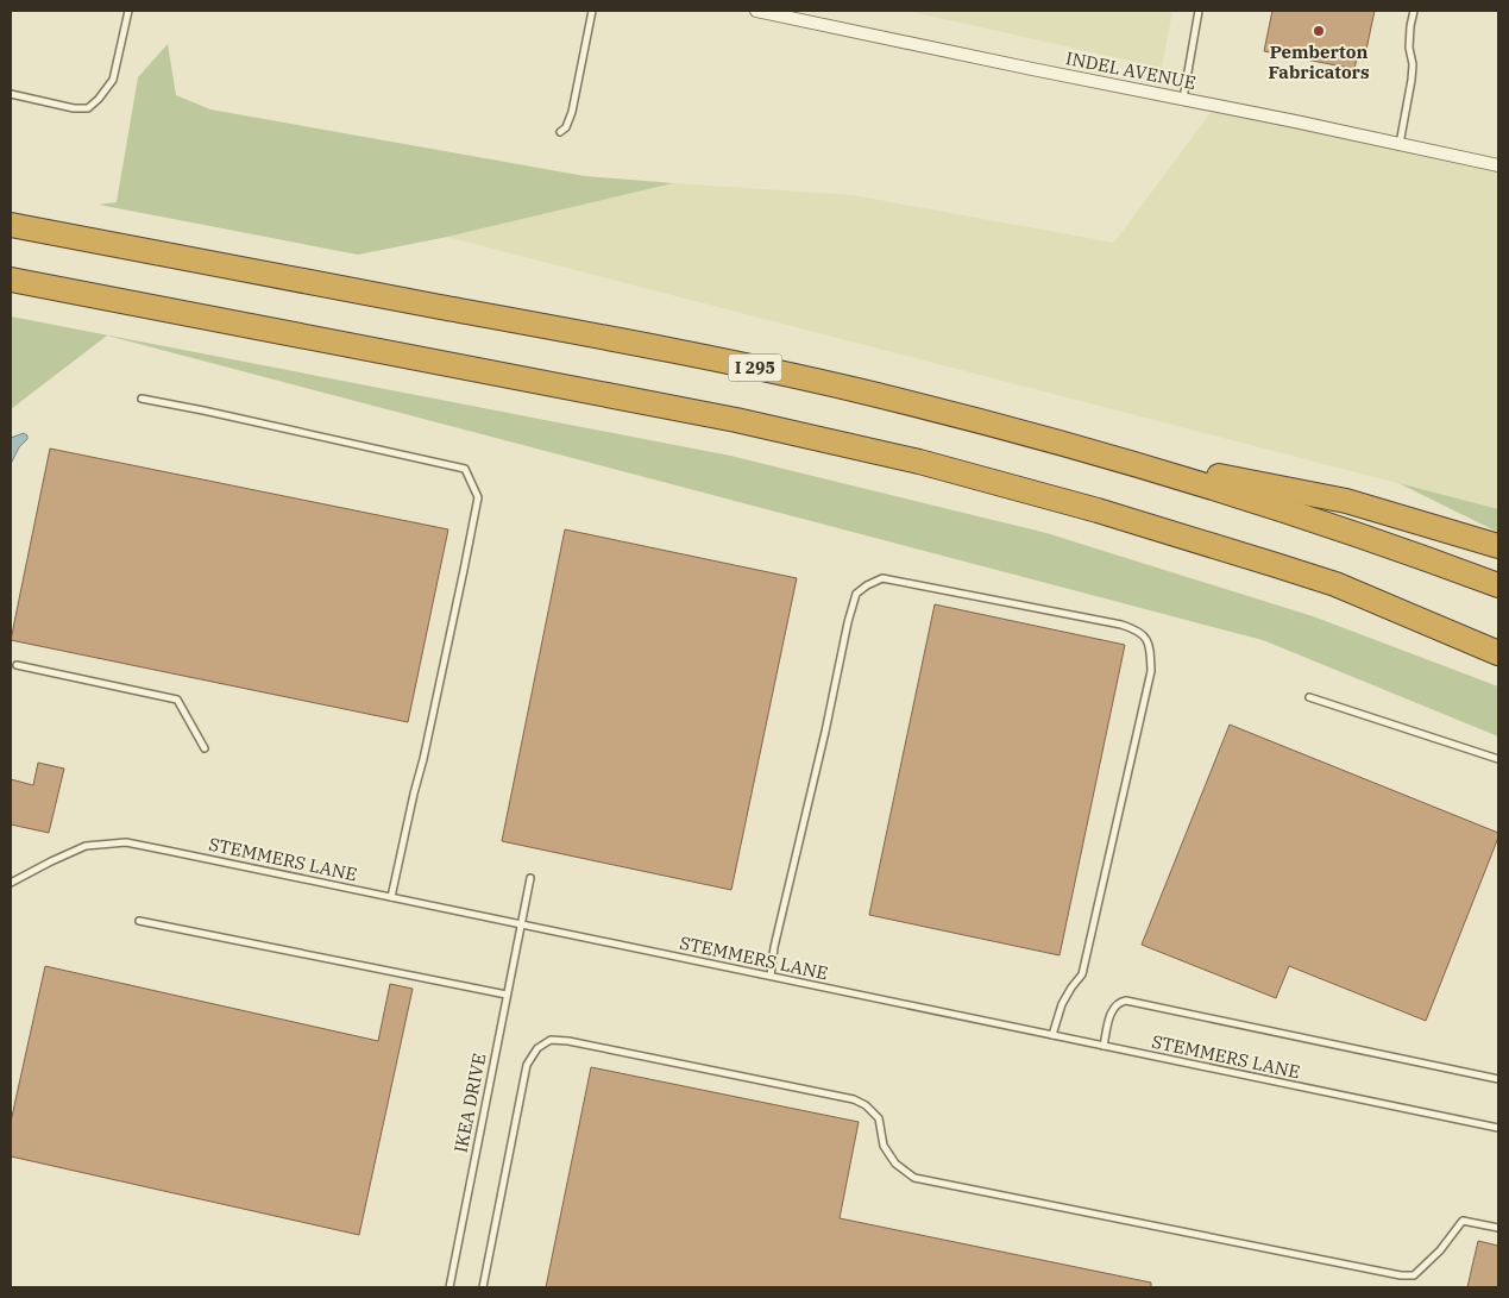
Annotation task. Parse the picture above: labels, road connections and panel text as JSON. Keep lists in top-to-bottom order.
{
  "streets": {
    "highway": ["I 295"],
    "street": ["INDEL AVENUE"],
    "lane": ["STEMMERS LANE", "IKEA DRIVE"]
  },
  "crossings": [
    ["STEMMERS LANE", "IKEA DRIVE"]
  ],
  "places": ["Pemberton Fabricators"]
}
